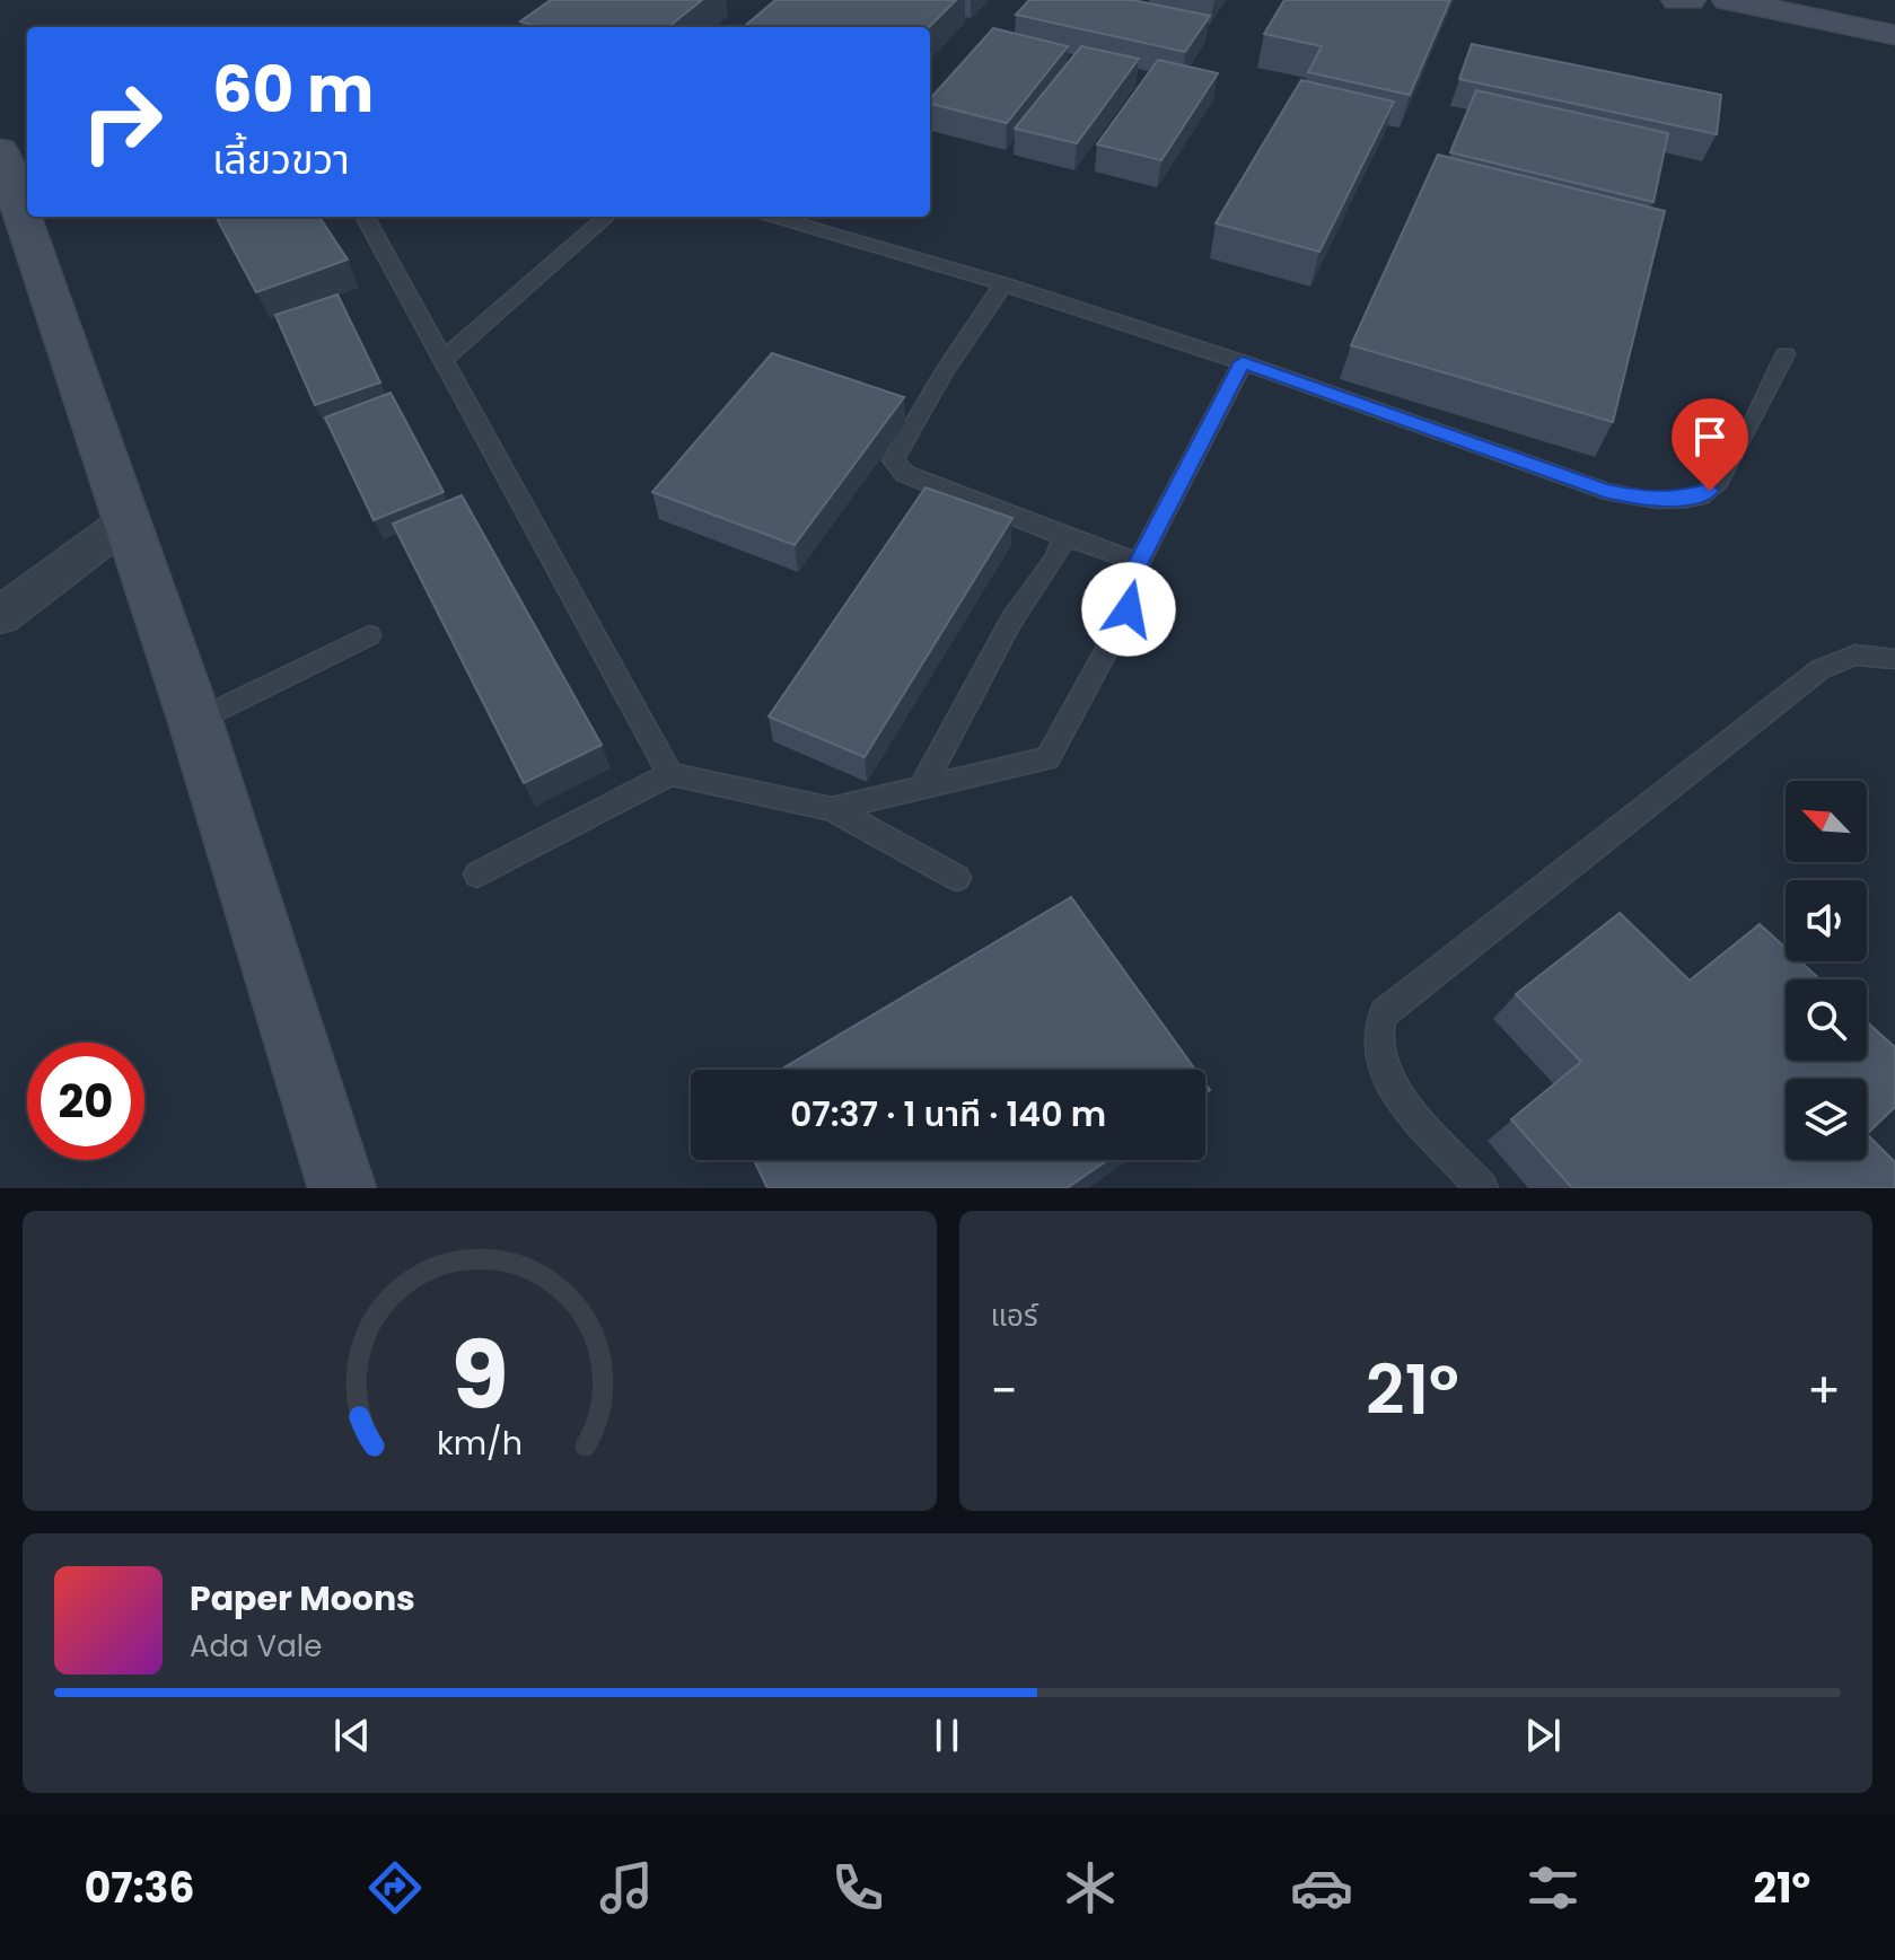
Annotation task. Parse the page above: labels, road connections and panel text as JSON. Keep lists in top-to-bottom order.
{
  "north": "top left",
  "page": {
    "turn": ["60 m", "เลี้ยวขวา"],
    "limit": "20",
    "trip": "07:37 · 1 นาที · 140 m",
    "tile": "แอร์",
    "heat": ["−", "21°", "+"],
    "song": ["Paper Moons", "Ada Vale"],
    "tabs": ["07:36", "21°"],
    "gauge": ["9", "km/h"]
  }
}
